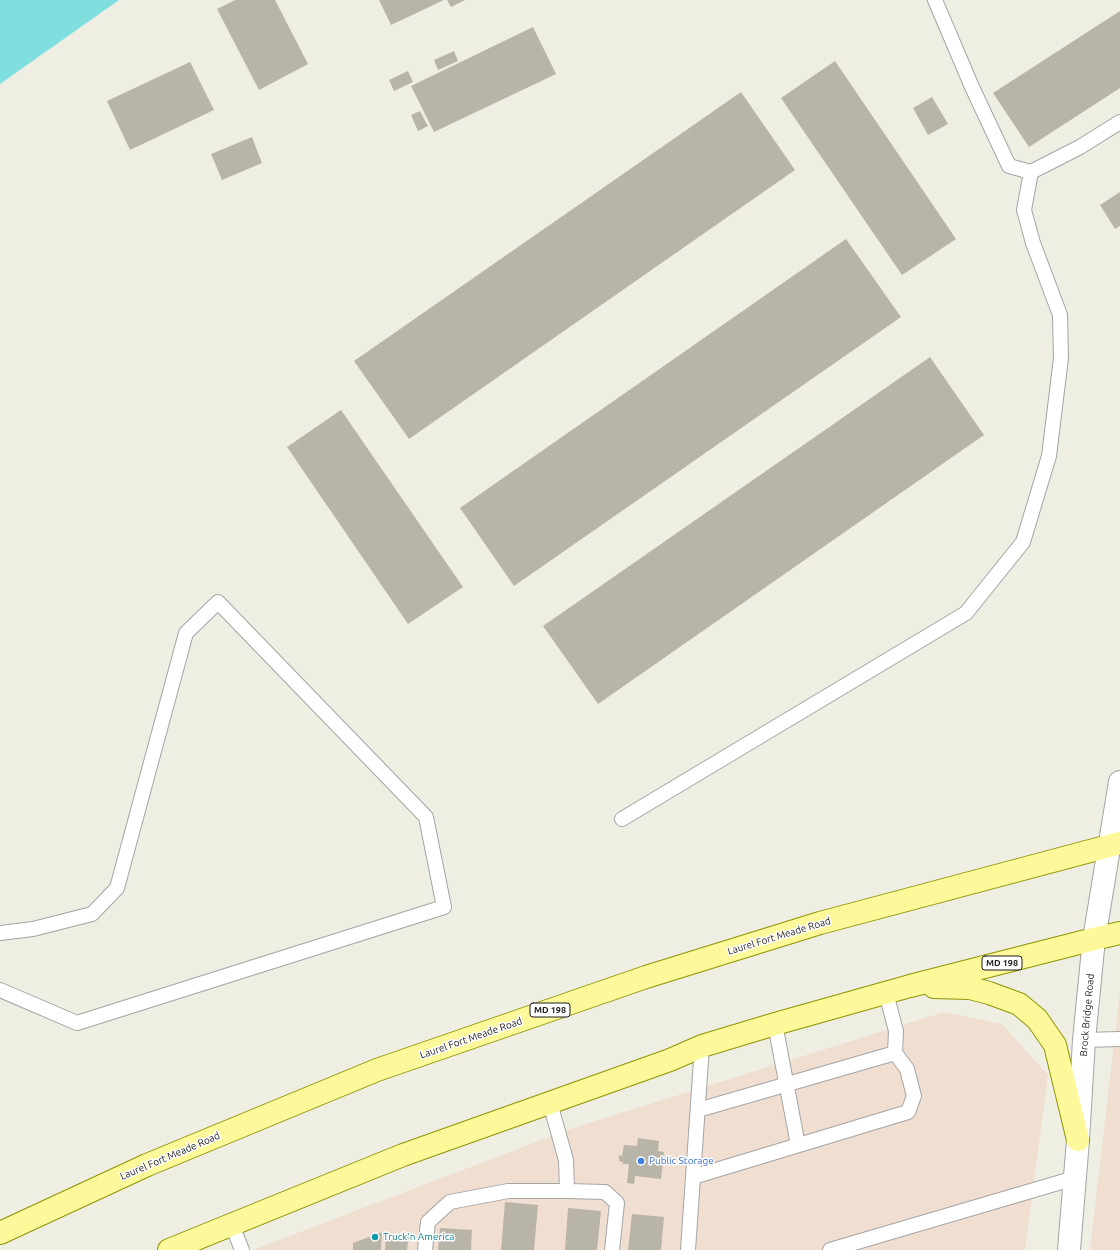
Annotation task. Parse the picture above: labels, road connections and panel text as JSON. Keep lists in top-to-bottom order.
{
  "streets": {
    "main road": ["Laurel Fort Meade Road", "MD 198"],
    "street": ["Brock Bridge Road"]
  },
  "crossings": [
    ["Laurel Fort Meade Road", "Brock Bridge Road"],
    ["MD 198", "Brock Bridge Road"]
  ],
  "places": ["Public Storage", "Truck'n America"]
}
